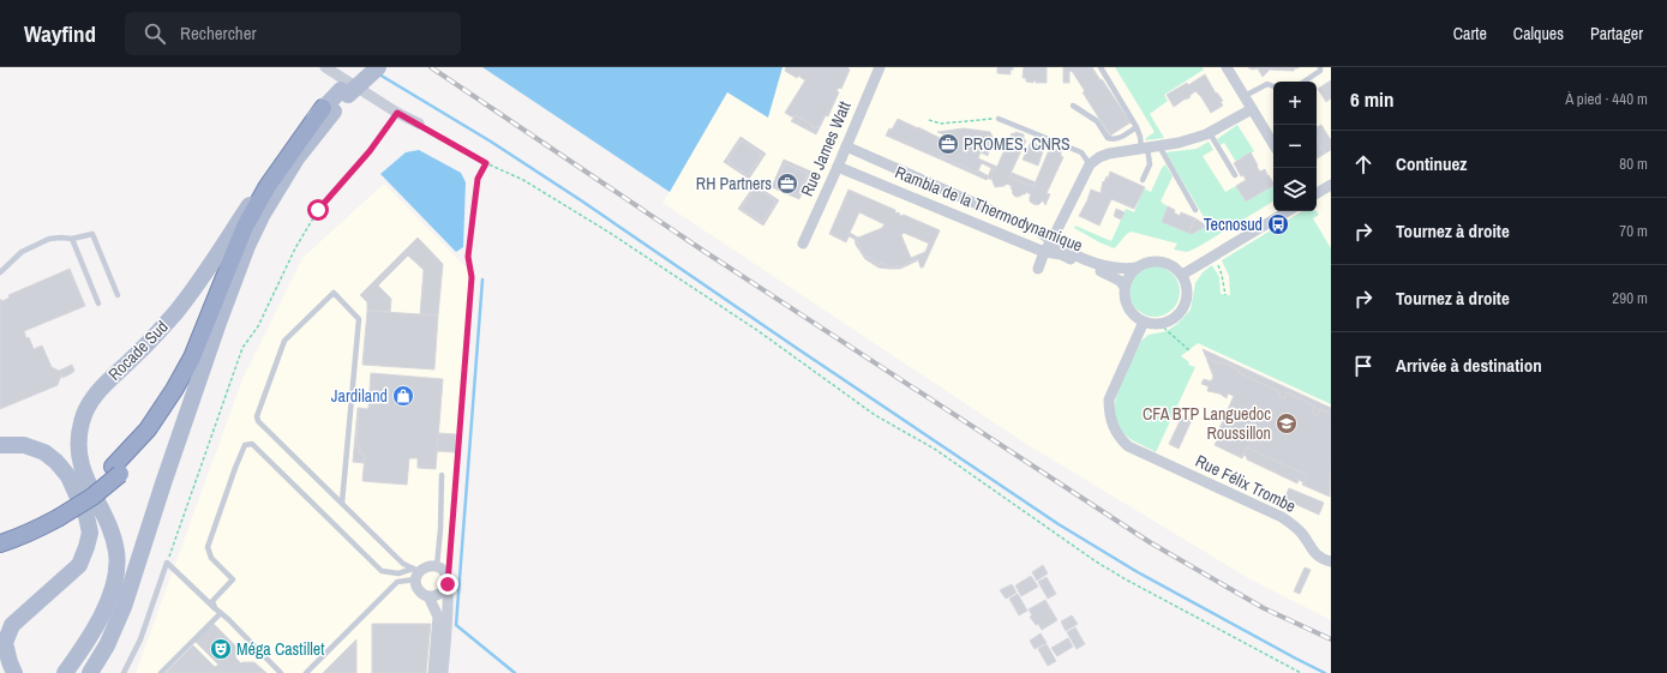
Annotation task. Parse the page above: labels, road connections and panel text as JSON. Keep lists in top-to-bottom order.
{
  "streets": {
    "main road": ["Rocade Sud"],
    "street": ["Rue James Watt", "Rambla de la Thermodynamique", "Rue Félix Trombe"]
  },
  "crossings": [
    ["Rue James Watt", "Rambla de la Thermodynamique"],
    ["Rambla de la Thermodynamique", "Rue Félix Trombe"]
  ],
  "places": {
    "office": ["PROMES, CNRS", "RH Partners"],
    "bus stop": ["Tecnosud"],
    "shop": ["Jardiland"],
    "school or university": ["CFA BTP Languedoc Roussillon"],
    "theatre": ["Méga Castillet"]
  },
  "page": {
    "header": "Wayfind",
    "search": "Rechercher",
    "nav": ["Carte", "Calques", "Partager"],
    "heading": ["6 min", "À pied · 440 m"],
    "map_buttons": ["+", "−"],
    "list": [
      ["Continuez", "80 m"],
      ["Tournez à droite", "70 m"],
      ["Tournez à droite", "290 m"],
      "Arrivée à destination"
    ]
  }
}
